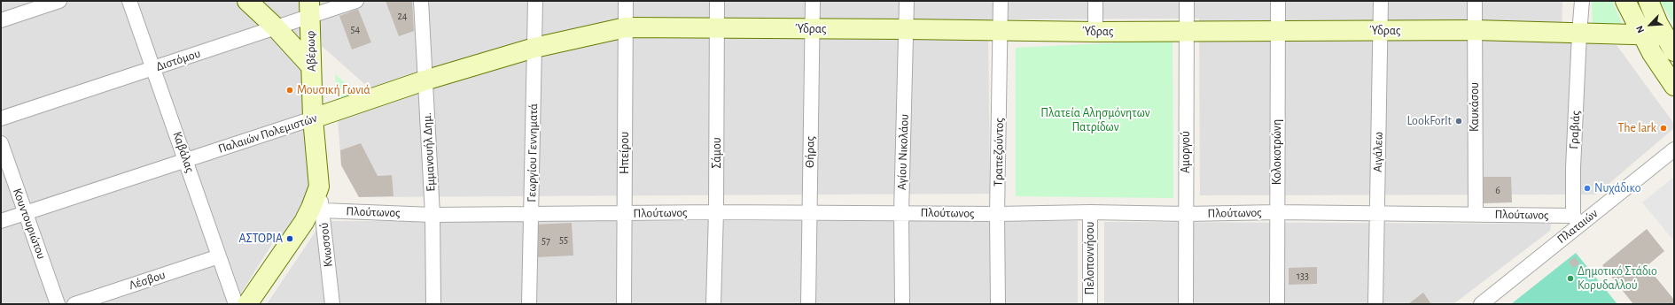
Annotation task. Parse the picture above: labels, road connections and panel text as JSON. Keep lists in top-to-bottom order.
{
  "streets": {
    "street": [
      "Ύδρας",
      "Αβέρωφ",
      "Διστόμου",
      "Καυκάσου",
      "Γραβιάς",
      "Παλαιών Πολεμιστών",
      "Καβάλας",
      "Εμμανουήλ Δημ.",
      "Θήρας",
      "Αγίου Νικολάου",
      "Τραπεζούντος",
      "Αμοργού",
      "Κολοκοτρώνη",
      "Αιγάλεω",
      "Γεωργίου Γεννηματά",
      "Ηπείρου",
      "Σάμου",
      "Πλούτωνος",
      "Κουντουριώτου",
      "Πλαταιών",
      "Κνωσσού",
      "Πελοποννήσου",
      "Λέσβου"
    ]
  },
  "crossings": [
    ["Ύδρας", "Καυκάσου"],
    ["Ύδρας", "Γραβιάς"],
    ["Ύδρας", "Παλαιών Πολεμιστών"],
    ["Ύδρας", "Θήρας"],
    ["Ύδρας", "Αγίου Νικολάου"],
    ["Ύδρας", "Τραπεζούντος"],
    ["Ύδρας", "Αμοργού"],
    ["Ύδρας", "Κολοκοτρώνη"],
    ["Ύδρας", "Αιγάλεω"],
    ["Ύδρας", "Γεωργίου Γεννηματά"],
    ["Ύδρας", "Ηπείρου"],
    ["Ύδρας", "Σάμου"],
    ["Αβέρωφ", "Διστόμου"],
    ["Αβέρωφ", "Παλαιών Πολεμιστών"],
    ["Αβέρωφ", "Κνωσσού"],
    ["Διστόμου", "Καβάλας"],
    ["Καυκάσου", "Πλούτωνος"],
    ["Γραβιάς", "Πλούτωνος"],
    ["Γραβιάς", "Πλαταιών"],
    ["Παλαιών Πολεμιστών", "Καβάλας"],
    ["Παλαιών Πολεμιστών", "Εμμανουήλ Δημ."],
    ["Παλαιών Πολεμιστών", "Γεωργίου Γεννηματά"],
    ["Παλαιών Πολεμιστών", "Κουντουριώτου"],
    ["Καβάλας", "Λέσβου"],
    ["Εμμανουήλ Δημ.", "Πλούτωνος"],
    ["Θήρας", "Πλούτωνος"],
    ["Αγίου Νικολάου", "Πλούτωνος"],
    ["Τραπεζούντος", "Πλούτωνος"],
    ["Αμοργού", "Πλούτωνος"],
    ["Κολοκοτρώνη", "Πλούτωνος"],
    ["Αιγάλεω", "Πλούτωνος"],
    ["Γεωργίου Γεννηματά", "Πλούτωνος"],
    ["Ηπείρου", "Πλούτωνος"],
    ["Σάμου", "Πλούτωνος"],
    ["Πλούτωνος", "Πλαταιών"],
    ["Πλούτωνος", "Κνωσσού"],
    ["Πλούτωνος", "Πελοποννήσου"]
  ],
  "parks": ["Πλατεία Αλησμόνητων Πατρίδων"],
  "places": [
    "Μουσική Γωνιά",
    "LookForIt",
    "The lark",
    "Νυχάδικο",
    "ΑΣΤΟΡΙΑ",
    "Δημοτικό Στάδιο Κορυδαλλού"
  ],
  "house_numbers": [
    "24",
    "54",
    "6",
    "55",
    "57",
    "133"
  ],
  "north": "bottom left"
}
